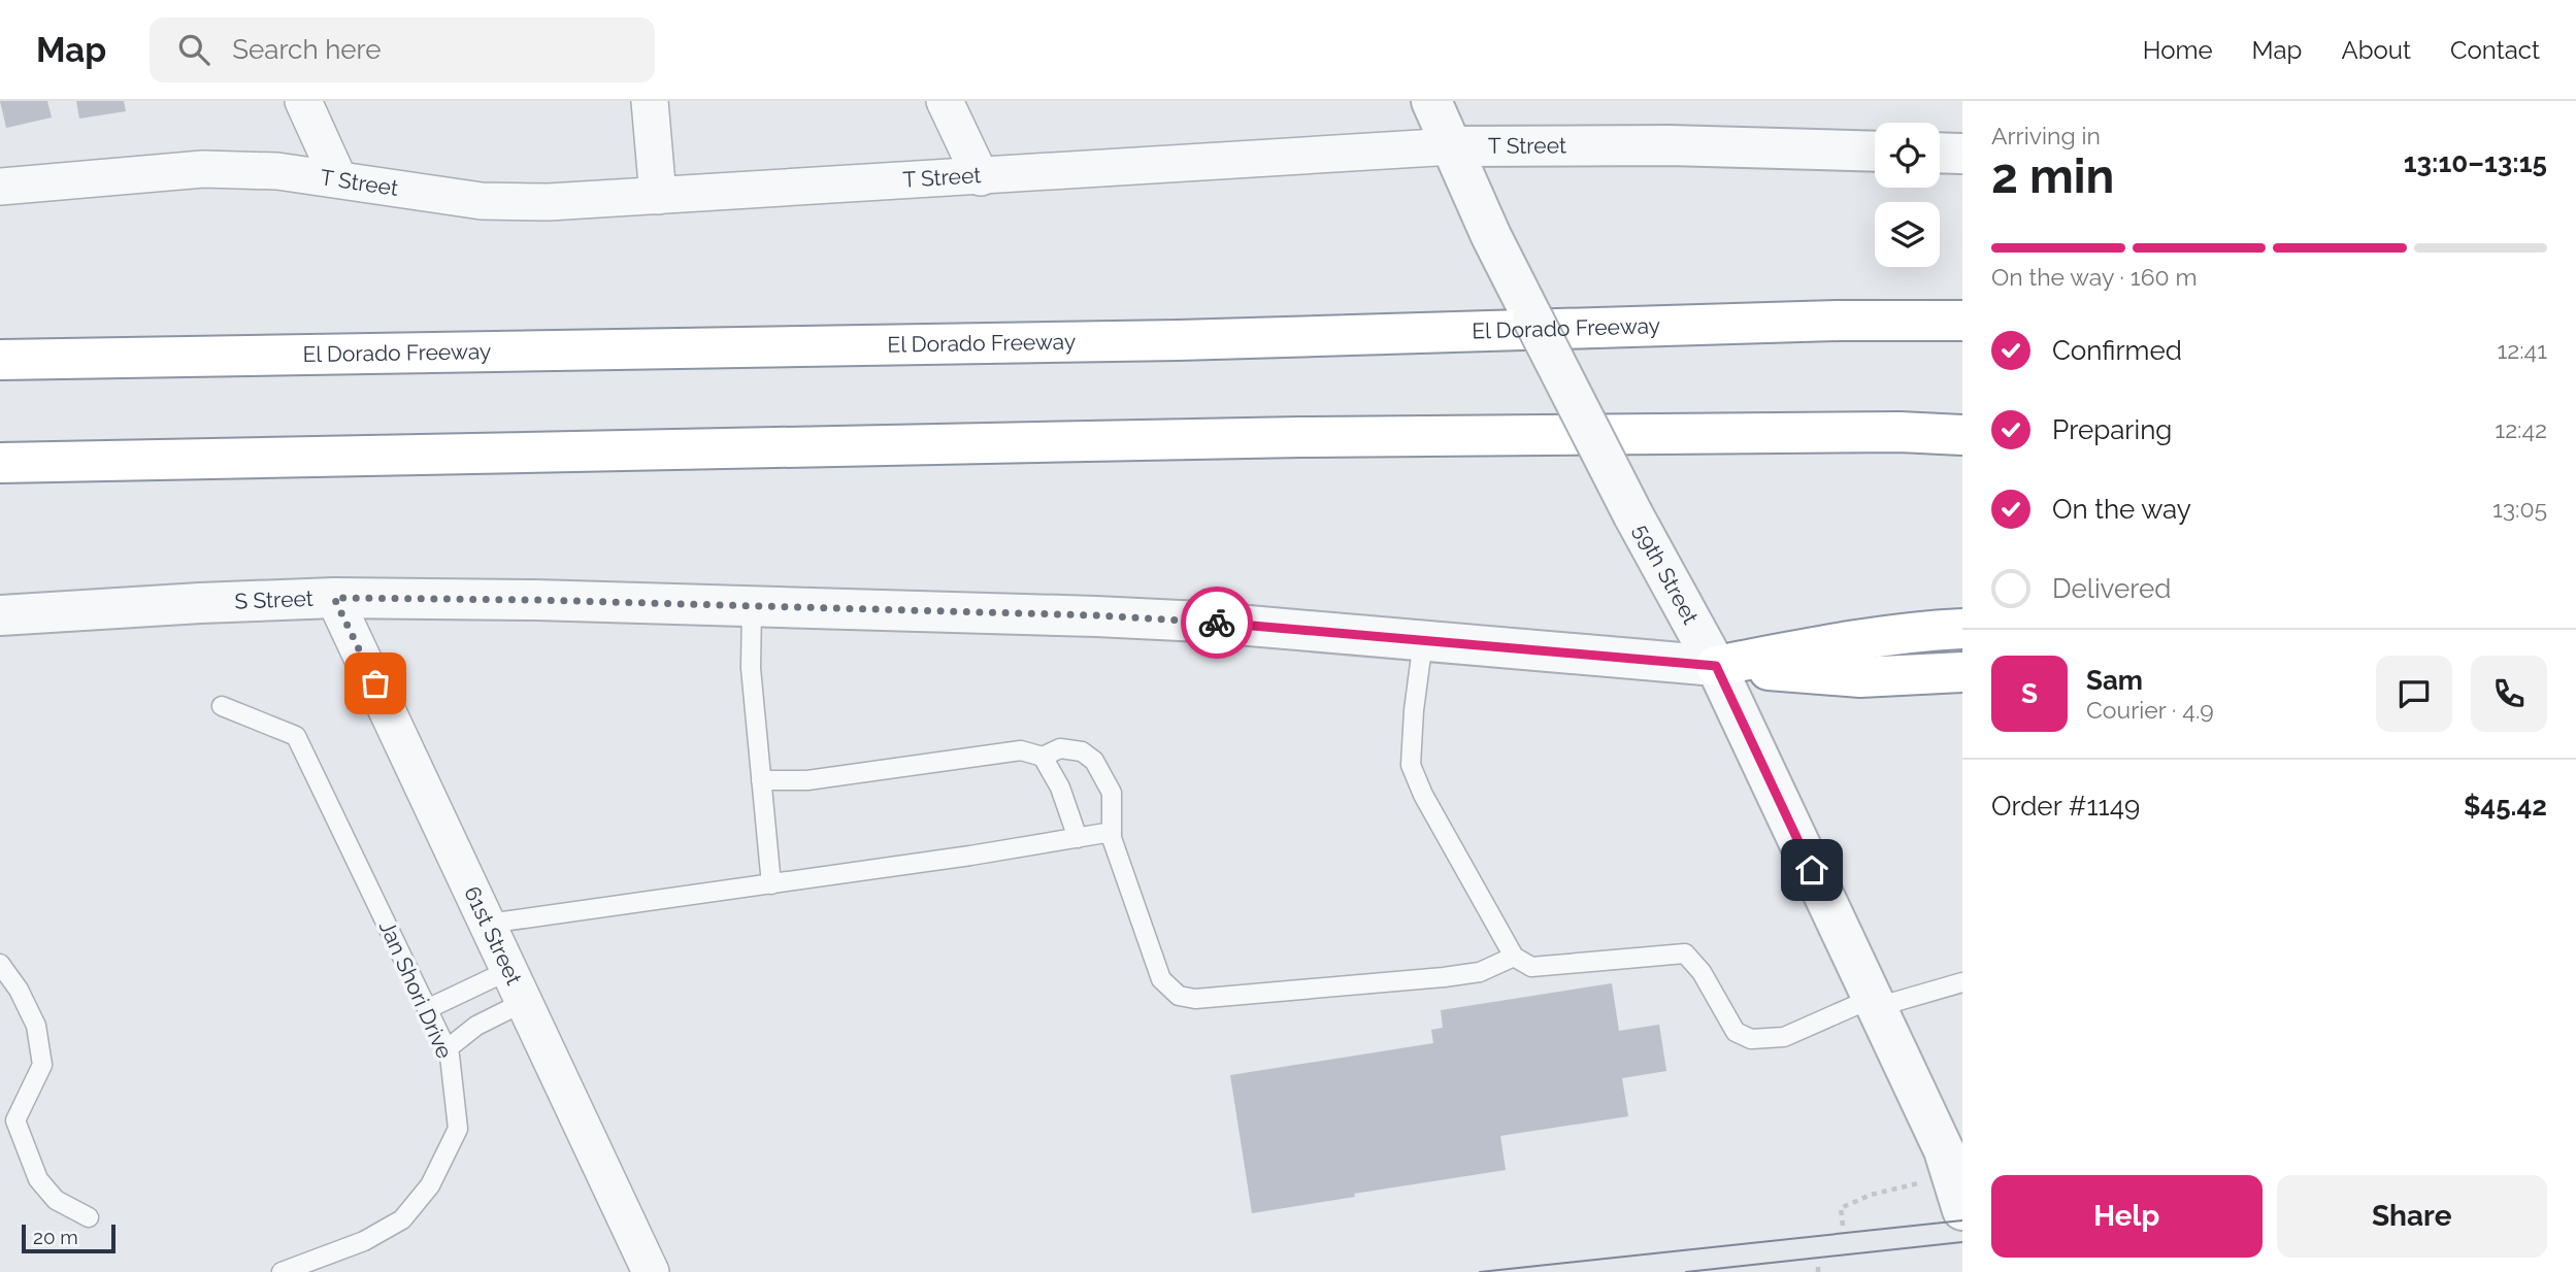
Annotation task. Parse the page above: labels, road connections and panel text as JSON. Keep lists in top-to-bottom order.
{
  "streets": {
    "highway": ["El Dorado Freeway"],
    "street": [
      "T Street",
      "59th Street",
      "S Street",
      "61st Street"
    ],
    "lane": ["Jan Shori Drive"]
  },
  "crossings": [
    ["T Street", "59th Street"],
    ["59th Street", "S Street"],
    ["S Street", "61st Street"]
  ],
  "scale_bar": "20 m",
  "page": {
    "header": "Map",
    "search": "Search here",
    "nav": [
      "Home",
      "Map",
      "About",
      "Contact"
    ],
    "heading": ["2 min", "Arriving in", "13:10–13:15"],
    "panel": [
      "Sam",
      "Courier · 4.9",
      "Order #1149",
      "$45.42"
    ],
    "bar": "On the way · 160 m",
    "list": [
      ["Confirmed", "12:41"],
      ["Preparing", "12:42"],
      ["On the way", "13:05"],
      "Delivered"
    ],
    "round": "S",
    "buttons": ["Help", "Share"],
    "scale": "20 m"
  }
}
